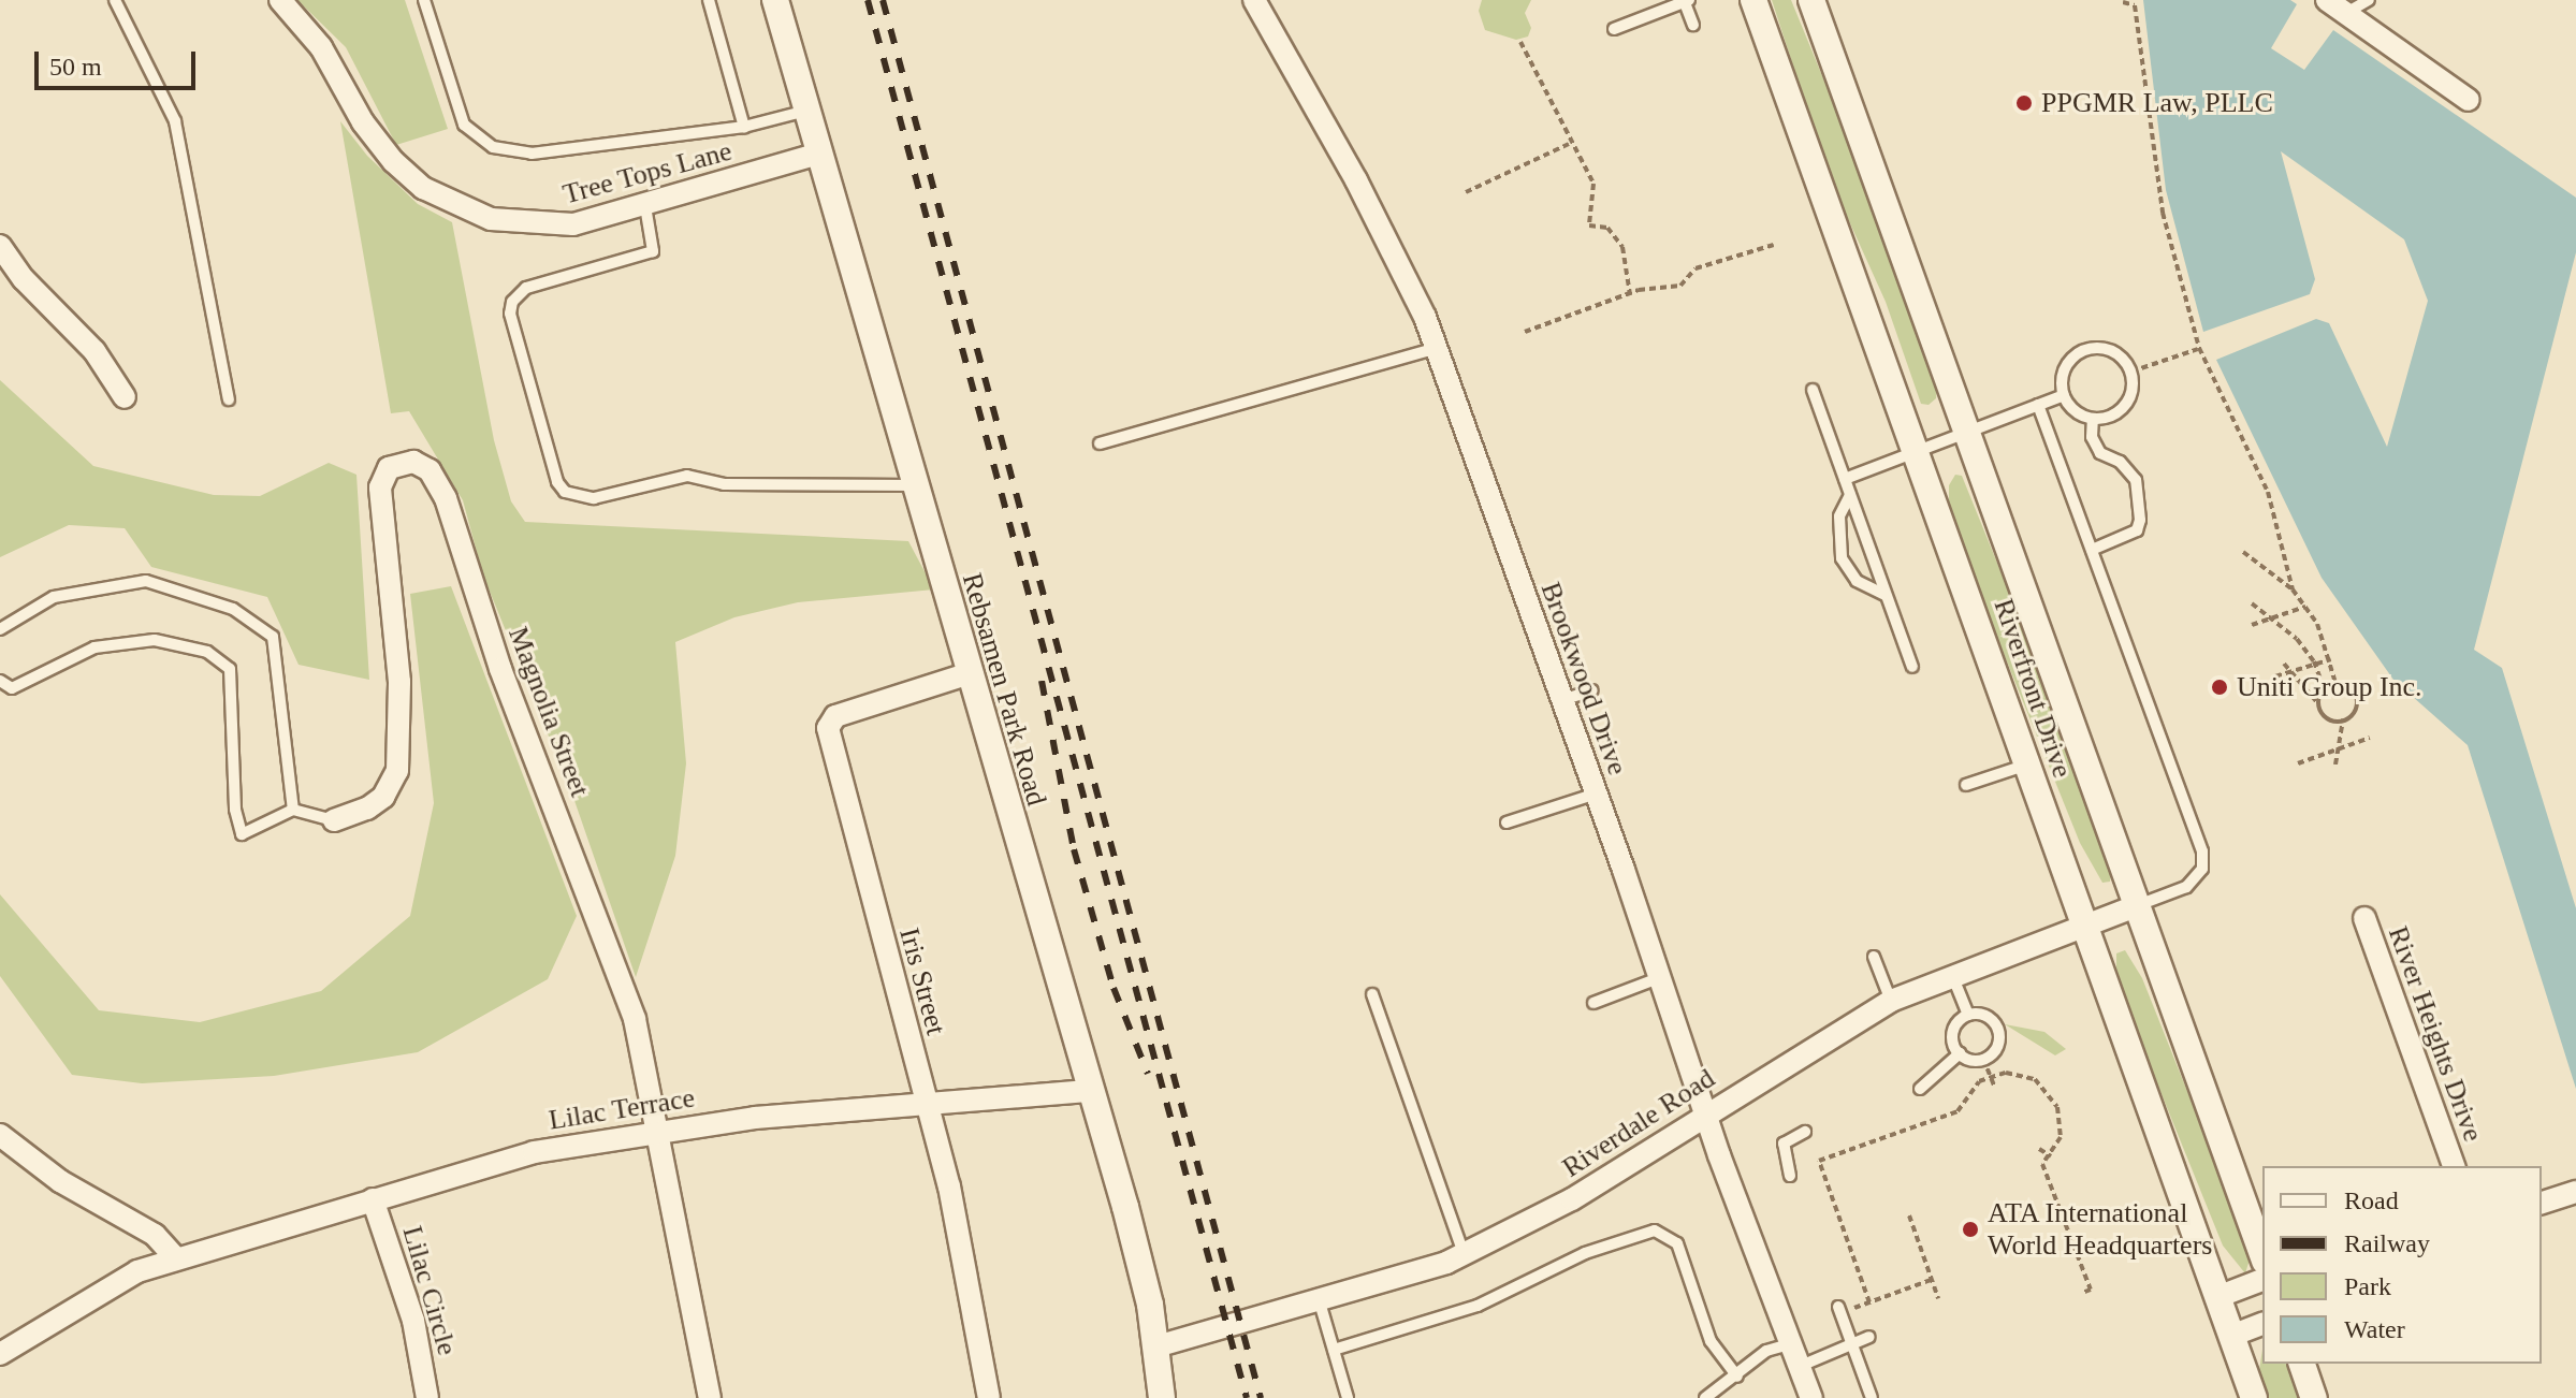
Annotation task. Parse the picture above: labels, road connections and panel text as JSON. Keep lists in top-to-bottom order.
{
  "streets": {
    "street": [
      "Tree Tops Lane",
      "Brookwood Drive",
      "Riverfront Drive",
      "Rebsamen Park Road",
      "Magnolia Street",
      "Iris Street",
      "River Heights Drive",
      "Lilac Terrace",
      "Riverdale Road",
      "Lilac Circle"
    ]
  },
  "crossings": [
    ["Tree Tops Lane", "Rebsamen Park Road"],
    ["Brookwood Drive", "Riverdale Road"],
    ["Riverfront Drive", "Riverdale Road"],
    ["Rebsamen Park Road", "Iris Street"],
    ["Rebsamen Park Road", "Lilac Terrace"],
    ["Rebsamen Park Road", "Riverdale Road"],
    ["Magnolia Street", "Lilac Terrace"],
    ["Iris Street", "Lilac Terrace"],
    ["Lilac Terrace", "Lilac Circle"]
  ],
  "places": ["PPGMR Law, PLLC", "Uniti Group Inc.", "ATA International World Headquarters"],
  "legend": [
    "Road",
    "Railway",
    "Park",
    "Water"
  ],
  "scale_bar": "50 m"
}
